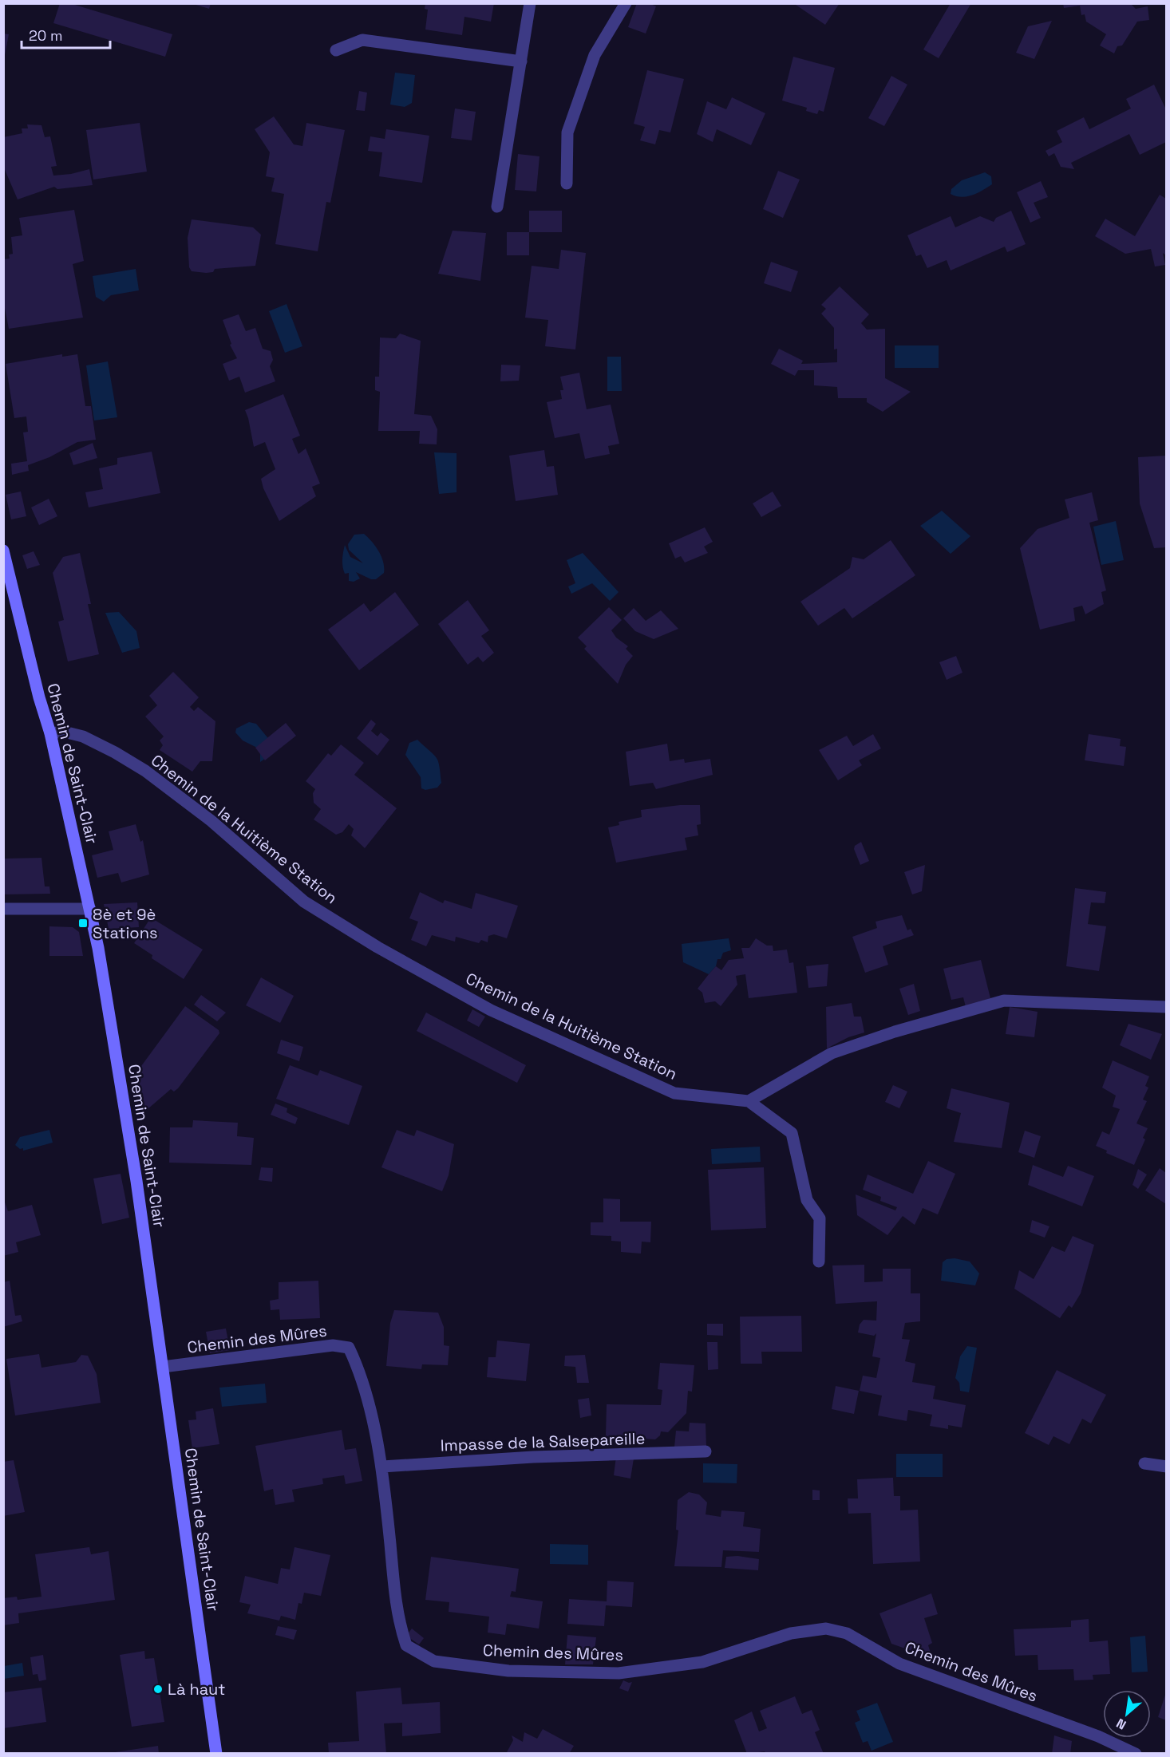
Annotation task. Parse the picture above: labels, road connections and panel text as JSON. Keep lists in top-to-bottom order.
{
  "streets": {
    "street": [
      "Chemin de Saint-Clair",
      "Chemin de la Huitième Station",
      "Chemin des Mûres",
      "Impasse de la Salsepareille"
    ]
  },
  "crossings": [
    ["Chemin de Saint-Clair", "Chemin de la Huitième Station"],
    ["Chemin de Saint-Clair", "Chemin des Mûres"],
    ["Chemin des Mûres", "Impasse de la Salsepareille"]
  ],
  "places": {
    "transit": ["8è et 9è Stations"],
    "other": ["Là haut"]
  },
  "scale_bar": "20 m",
  "north": "bottom left"
}
